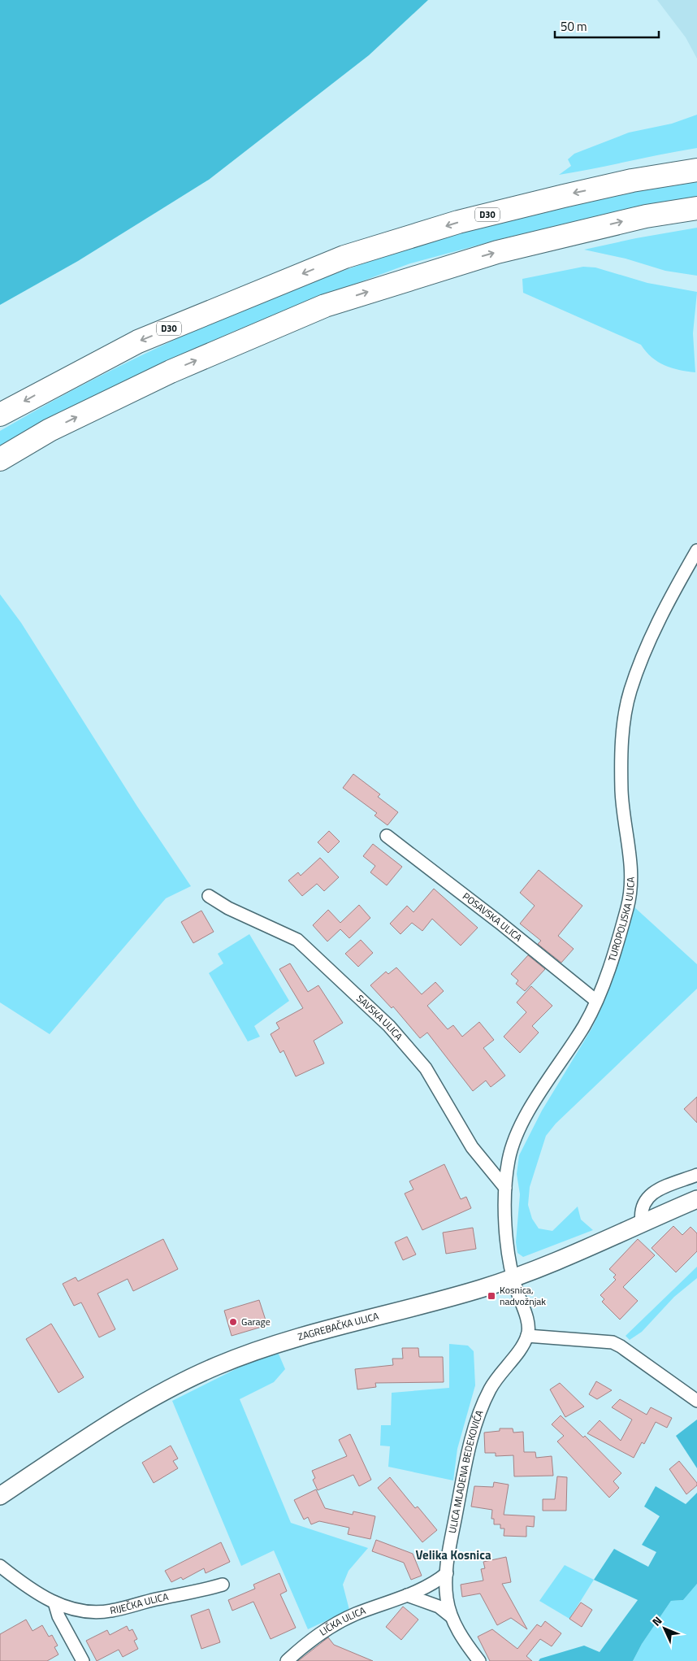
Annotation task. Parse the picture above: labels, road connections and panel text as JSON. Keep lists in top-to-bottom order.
{
  "streets": {
    "highway": ["D30"],
    "street": [
      "POSAVSKA ULICA",
      "TUROPOLJSKA ULICA",
      "SAVSKA ULICA",
      "ZAGREBAČKA ULICA",
      "ULICA MLADENA BEDEKOVIĆA",
      "RIJEČKA ULICA",
      "LIČKA ULICA"
    ]
  },
  "crossings": [
    ["POSAVSKA ULICA", "TUROPOLJSKA ULICA"],
    ["TUROPOLJSKA ULICA", "SAVSKA ULICA"],
    ["TUROPOLJSKA ULICA", "ZAGREBAČKA ULICA"],
    ["ULICA MLADENA BEDEKOVIĆA", "LIČKA ULICA"]
  ],
  "districts": ["Velika Kosnica"],
  "places": {
    "transit": ["Kosnica, nadvožnjak"],
    "other": ["Garage"]
  },
  "scale_bar": "50 m",
  "north": "top left"
}
